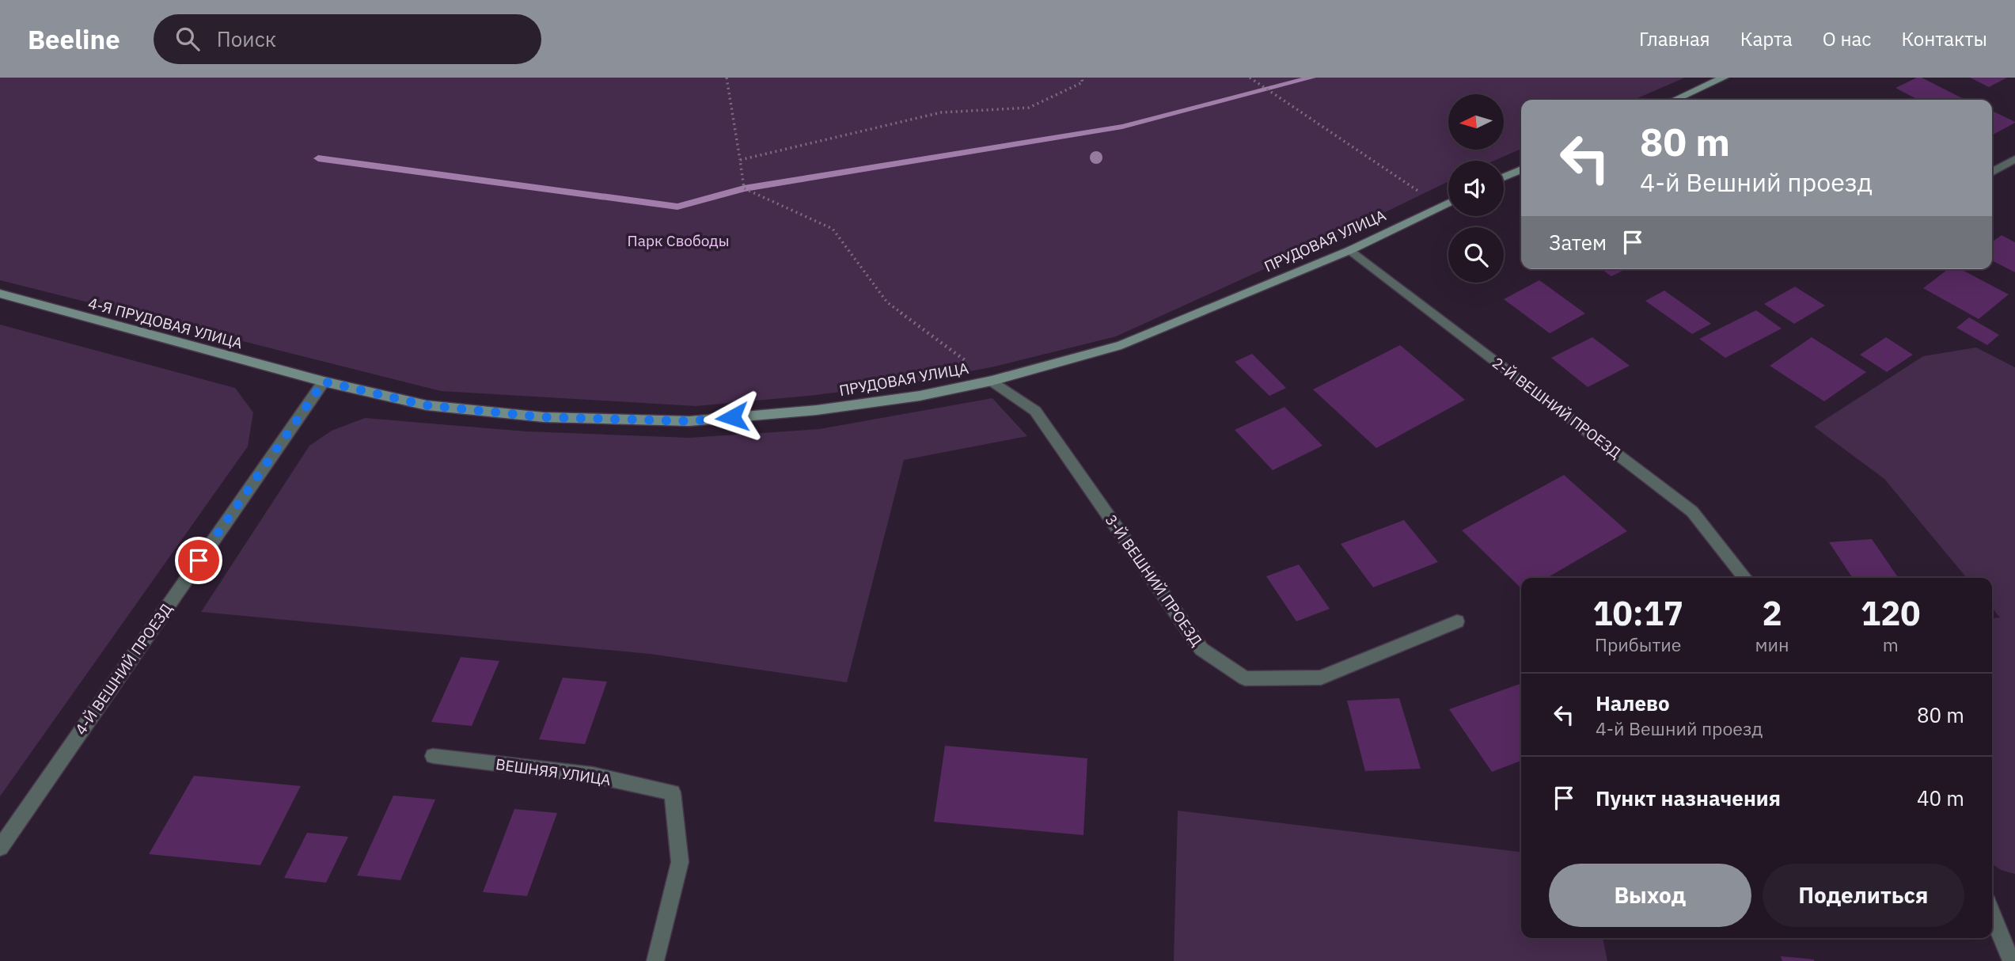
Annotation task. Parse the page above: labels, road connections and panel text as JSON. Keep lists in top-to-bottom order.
{
  "streets": {
    "main road": ["ПРУДОВАЯ УЛИЦА", "4-Я ПРУДОВАЯ УЛИЦА"],
    "street": [
      "2-Й ВЕШНИЙ ПРОЕЗД",
      "3-Й ВЕШНИЙ ПРОЕЗД",
      "4-Й ВЕШНИЙ ПРОЕЗД",
      "ВЕШНЯЯ УЛИЦА"
    ]
  },
  "crossings": [
    ["ПРУДОВАЯ УЛИЦА", "4-Я ПРУДОВАЯ УЛИЦА"],
    ["ПРУДОВАЯ УЛИЦА", "2-Й ВЕШНИЙ ПРОЕЗД"],
    ["ПРУДОВАЯ УЛИЦА", "3-Й ВЕШНИЙ ПРОЕЗД"],
    ["ПРУДОВАЯ УЛИЦА", "4-Й ВЕШНИЙ ПРОЕЗД"],
    ["4-Я ПРУДОВАЯ УЛИЦА", "4-Й ВЕШНИЙ ПРОЕЗД"]
  ],
  "parks": ["Парк Свободы"],
  "north": "left",
  "page": {
    "header": "Beeline",
    "search": "Поиск",
    "nav": [
      "Главная",
      "Карта",
      "О нас",
      "Контакты"
    ],
    "turn": ["80 m", "4-й Вешний проезд"],
    "then": "Затем",
    "eta": [
      "10:17",
      "Прибытие",
      "2",
      "мин",
      "120",
      "m"
    ],
    "list": [
      {
        "name": "Налево",
        "note": "4-й Вешний проезд",
        "value": "80 m"
      },
      {
        "name": "Пункт назначения",
        "value": "40 m"
      }
    ],
    "buttons": ["Выход", "Поделиться"]
  }
}
